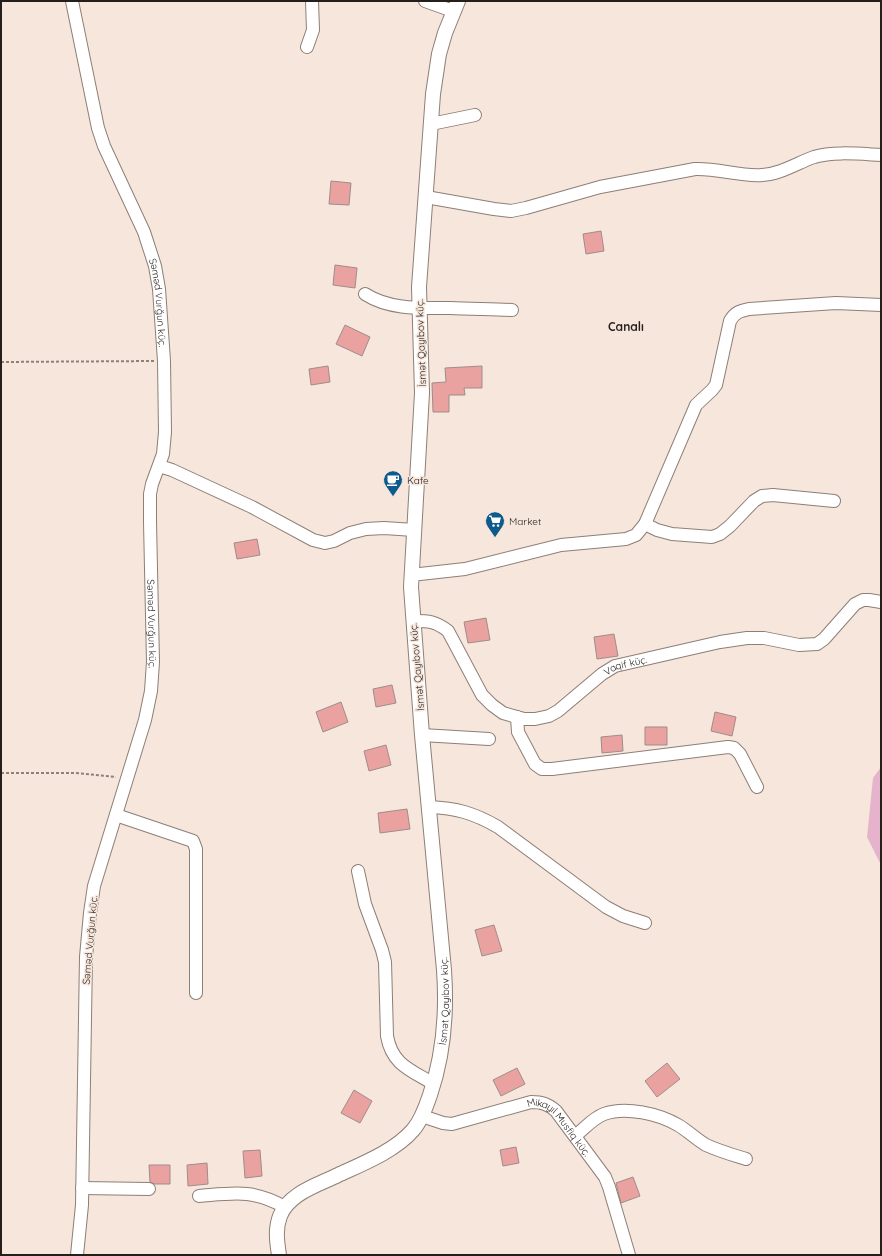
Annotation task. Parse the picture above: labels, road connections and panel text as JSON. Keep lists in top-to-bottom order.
{
  "streets": {
    "street": [
      "Səməd Vurğun küç.",
      "İsmət Qayıbov küç.",
      "Vaqif küç.",
      "Mikayıl Musfiq küç."
    ]
  },
  "crossings": [
    ["İsmət Qayıbov küç.", "Vaqif küç."],
    ["İsmət Qayıbov küç.", "Mikayıl Musfiq küç."]
  ],
  "districts": ["Canalı"],
  "places": {
    "cafe": ["Kafe"],
    "supermarket": ["Market"]
  }
}
